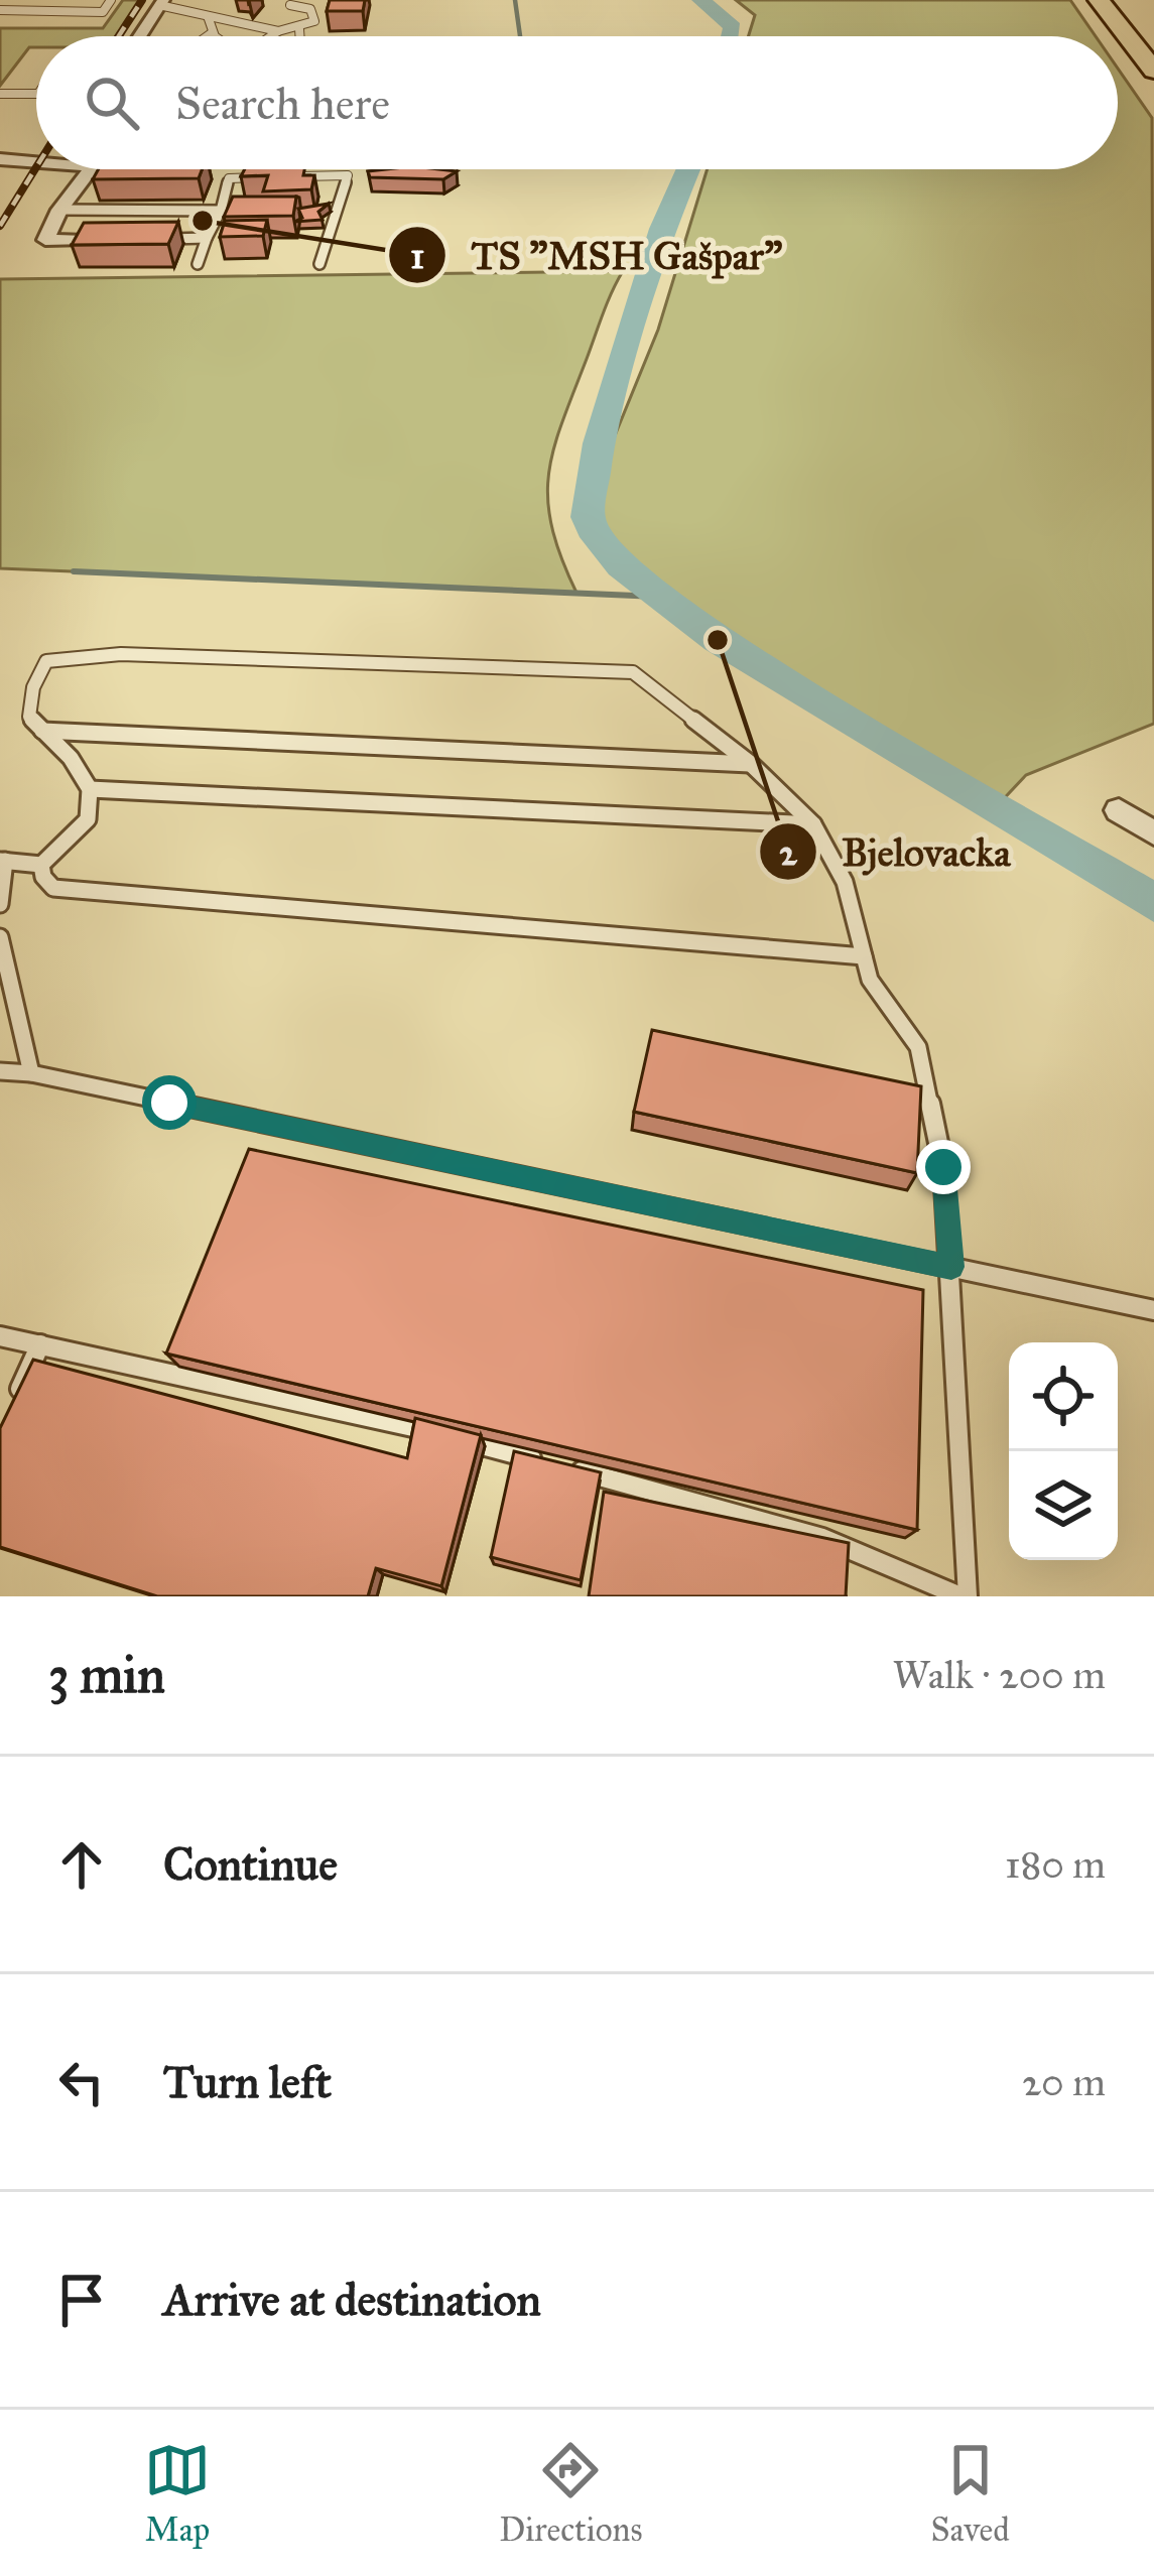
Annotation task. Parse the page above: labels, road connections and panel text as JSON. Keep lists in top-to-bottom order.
{
  "places": ["TS \"MSH Gašpar\"", "Bjelovacka"],
  "page": {
    "search": "Search here",
    "heading": ["3 min", "Walk · 200 m"],
    "list": [
      ["Continue", "180 m"],
      ["Turn left", "20 m"],
      "Arrive at destination"
    ],
    "nav": ["Map", "Directions", "Saved"]
  }
}
